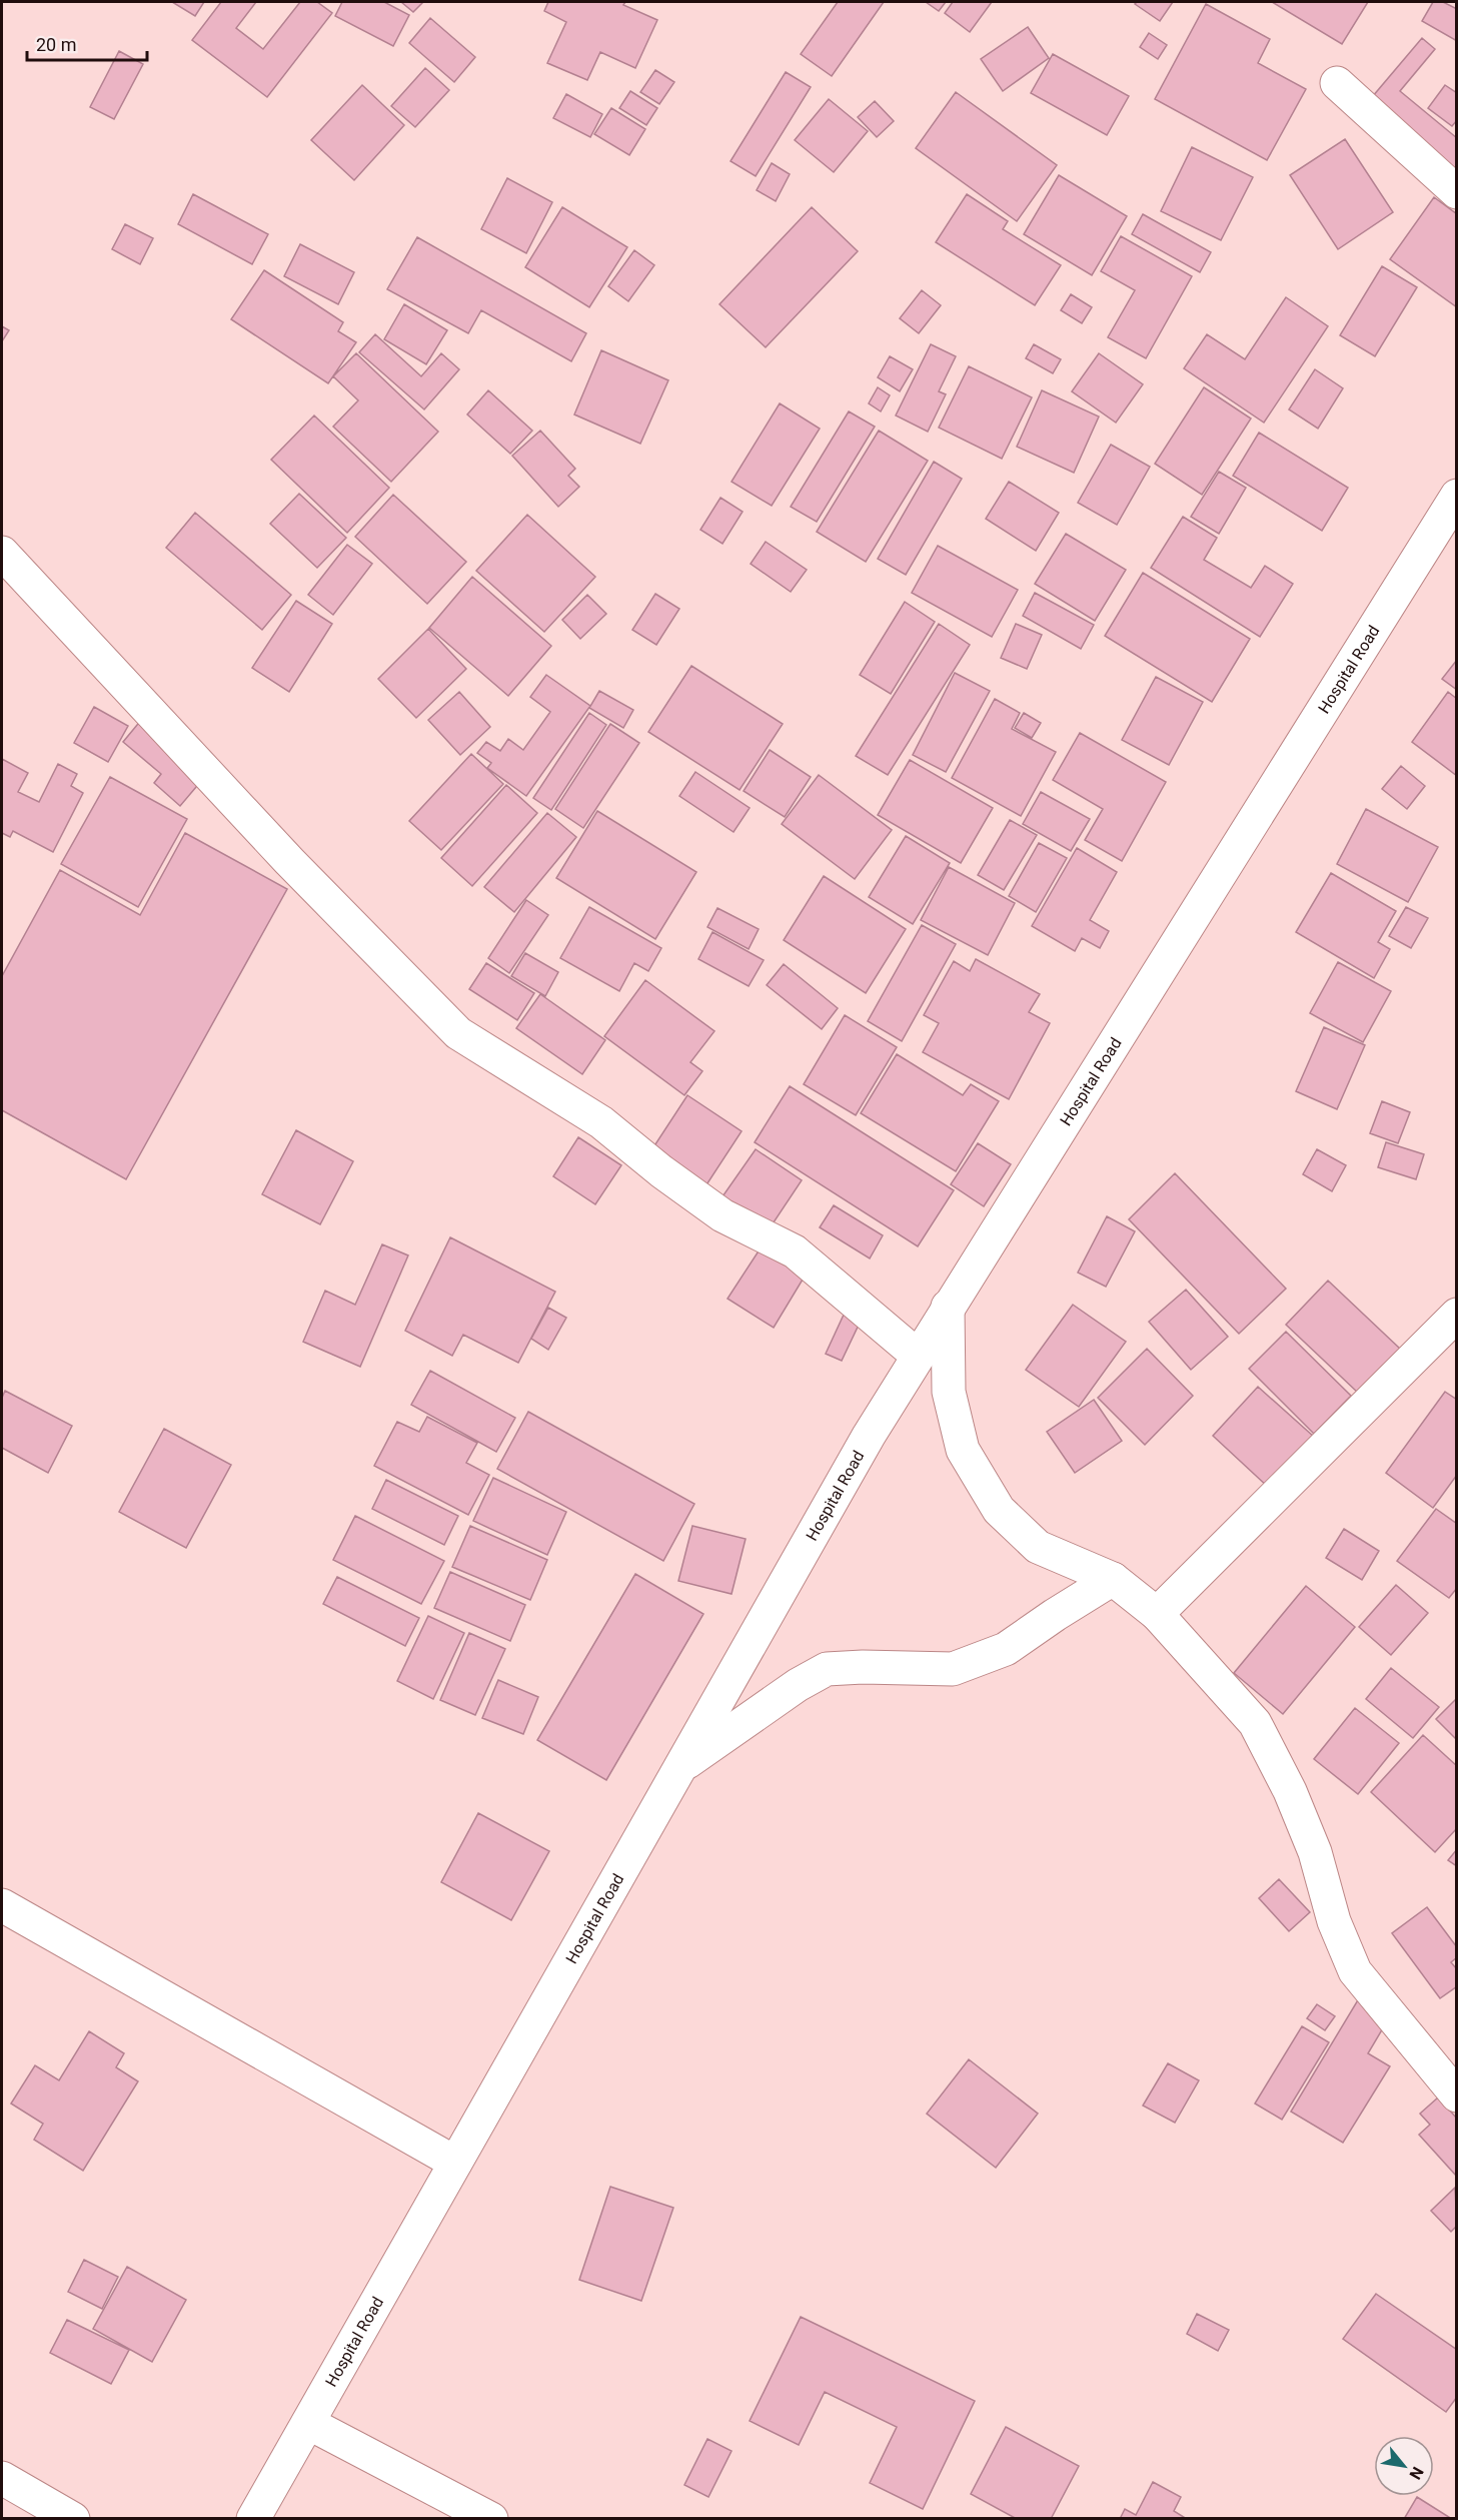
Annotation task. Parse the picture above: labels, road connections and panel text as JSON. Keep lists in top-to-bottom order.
{
  "streets": {
    "street": ["Hospital Road"]
  },
  "scale_bar": "20 m",
  "north": "bottom right"
}
